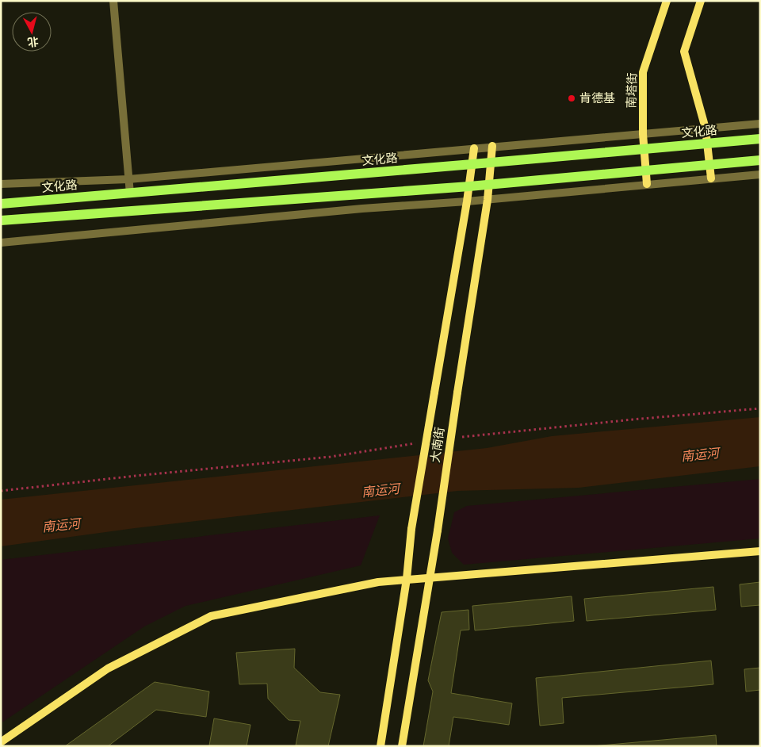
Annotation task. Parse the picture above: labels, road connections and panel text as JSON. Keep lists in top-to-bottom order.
{
  "streets": {
    "main road": ["文化路"],
    "street": ["南塔街", "大南街"]
  },
  "crossings": [
    ["南塔街", "文化路"],
    ["文化路", "大南街"]
  ],
  "water": ["南运河"],
  "places": ["肯德基"],
  "north": "bottom"
}
